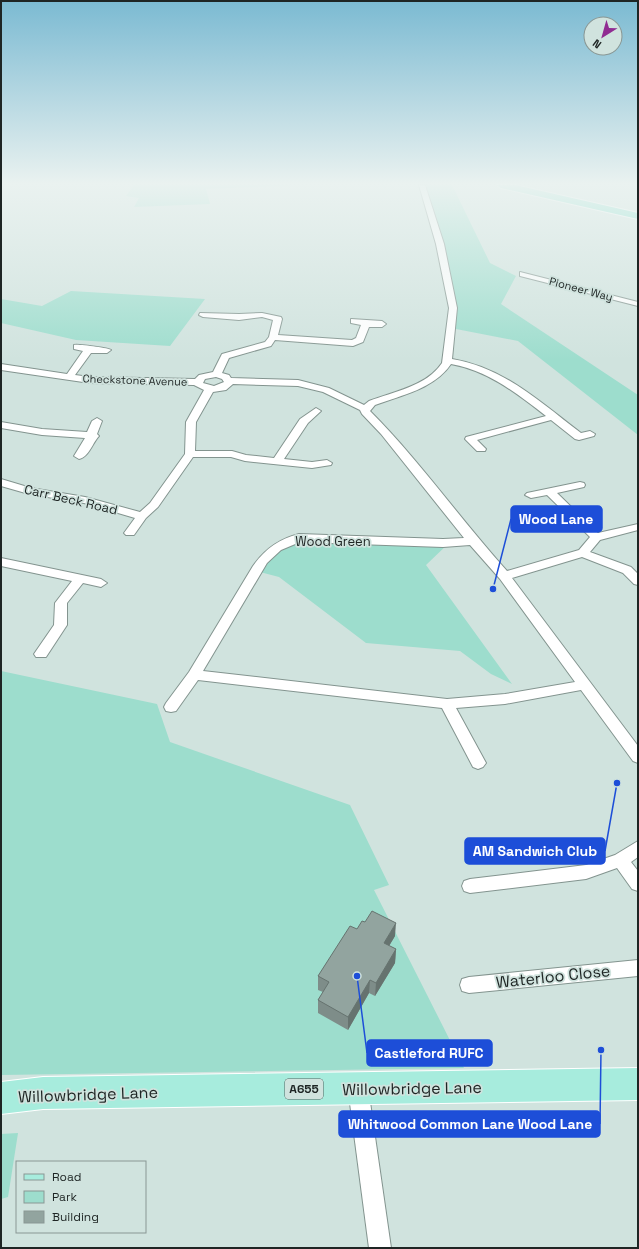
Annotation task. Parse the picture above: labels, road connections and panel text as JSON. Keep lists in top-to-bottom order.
{
  "streets": {
    "main road": ["Willowbridge Lane", "A655"],
    "street": [
      "Pioneer Way",
      "Checkstone Avenue",
      "Carr Beck Road",
      "Wood Green",
      "Waterloo Close"
    ]
  },
  "places": [
    "Wood Lane",
    "AM Sandwich Club",
    "Castleford RUFC",
    "Whitwood Common Lane Wood Lane"
  ],
  "legend": ["Road", "Park", "Building"],
  "north": "bottom left"
}
